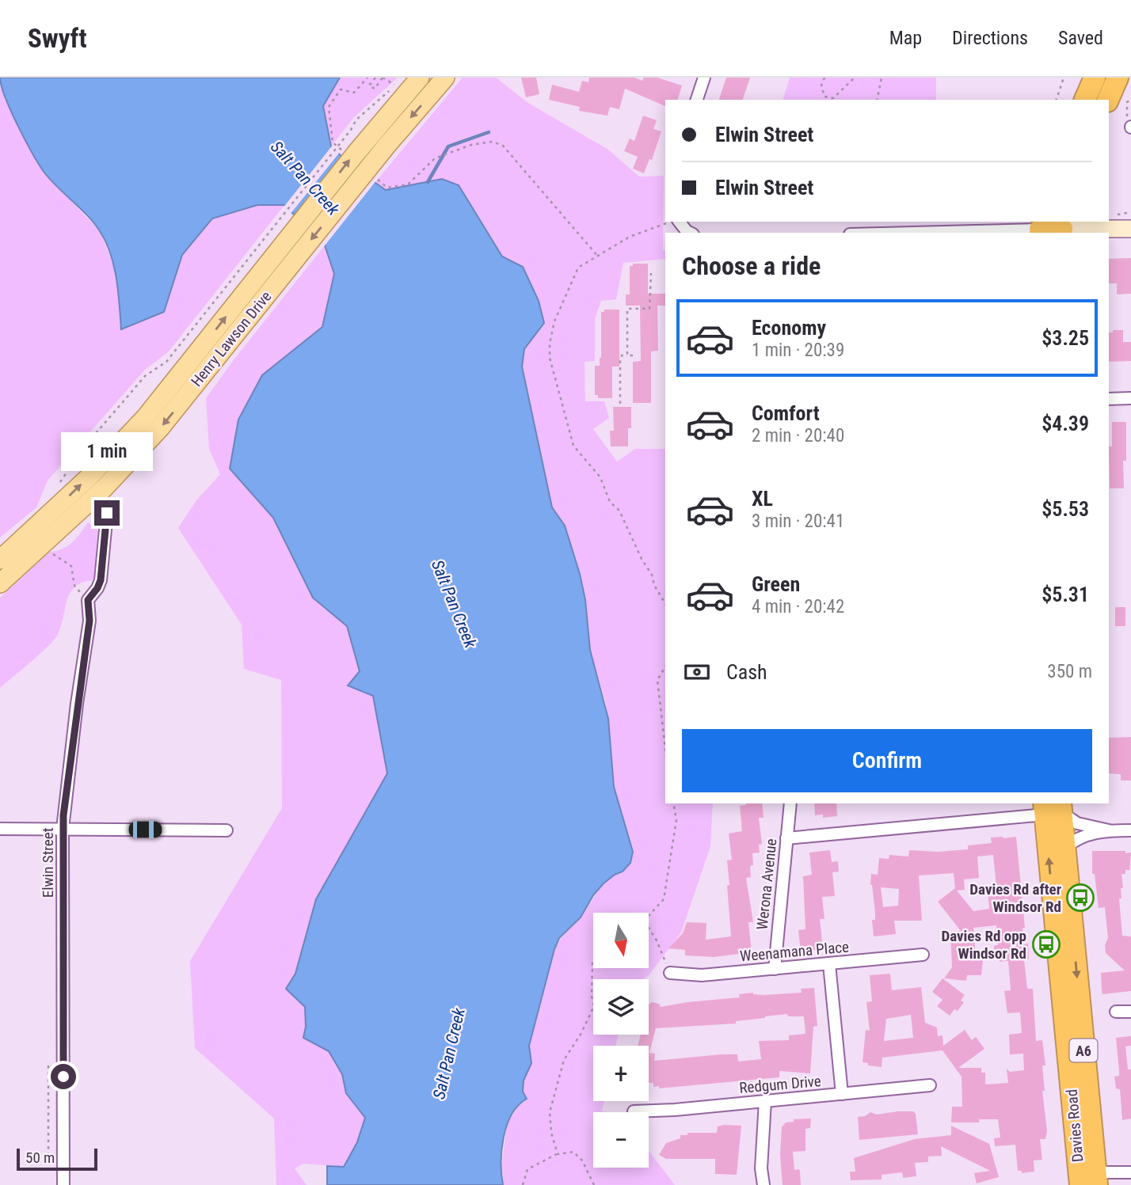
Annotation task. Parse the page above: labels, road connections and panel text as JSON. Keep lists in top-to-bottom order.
{
  "streets": {
    "highway": ["A6", "Davies Road"],
    "main road": ["Henry Lawson Drive"],
    "street": [
      "Elwin Street",
      "Werona Avenue",
      "Weenamana Place",
      "Redgum Drive"
    ]
  },
  "crossings": [
    ["Werona Avenue", "Weenamana Place"]
  ],
  "water": ["Salt Pan Creek"],
  "places": {
    "bus stop": ["Davies Rd after Windsor Rd", "Davies Rd opp Windsor Rd"]
  },
  "scale_bar": "50 m",
  "north": "bottom",
  "page": {
    "header": "Swyft",
    "nav": ["Map", "Directions", "Saved"],
    "banner": ["Elwin Street", "Elwin Street"],
    "heading": "Choose a ride",
    "list": [
      {
        "name": "Economy",
        "note": "1 min · 20:39",
        "value": "$3.25"
      },
      {
        "name": "Comfort",
        "note": "2 min · 20:40",
        "value": "$4.39"
      },
      {
        "name": "XL",
        "note": "3 min · 20:41",
        "value": "$5.53"
      },
      {
        "name": "Green",
        "note": "4 min · 20:42",
        "value": "$5.31"
      }
    ],
    "bubble": "1 min",
    "pay": ["Cash", "350 m"],
    "buttons": "Confirm",
    "map_buttons": ["+", "−"],
    "scale": "50 m"
  }
}
